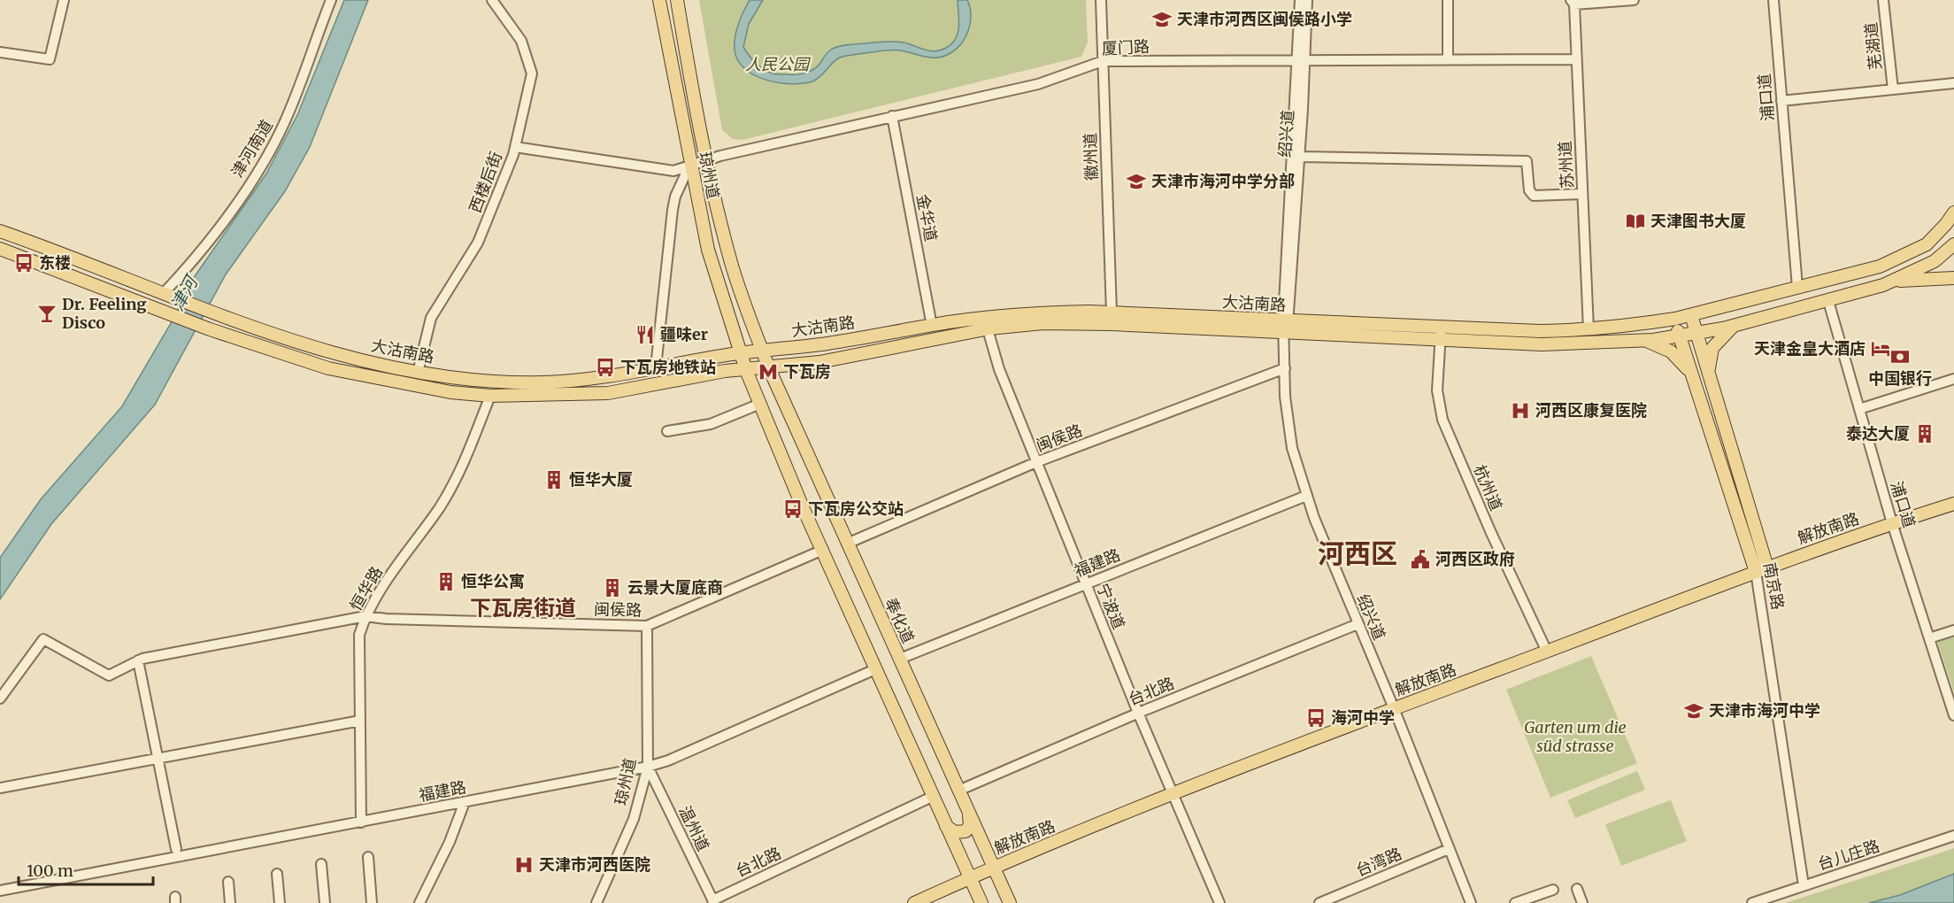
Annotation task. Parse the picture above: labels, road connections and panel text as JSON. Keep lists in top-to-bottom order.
{
  "streets": {
    "main road": [
      "琼州道",
      "大沽南路",
      "解放南路",
      "南京路",
      "奉化道"
    ],
    "street": [
      "芜湖道",
      "厦门路",
      "浦口道",
      "绍兴道",
      "津河南道",
      "徽州道",
      "苏州道",
      "西楼后街",
      "金华道",
      "闽侯路",
      "杭州道",
      "福建路",
      "恒华路",
      "宁波道",
      "台北路",
      "温州道",
      "台儿庄路",
      "台湾路"
    ]
  },
  "crossings": [
    ["厦门路", "绍兴道"],
    ["厦门路", "徽州道"],
    ["厦门路", "苏州道"],
    ["厦门路", "琼州道"],
    ["厦门路", "西楼后街"],
    ["厦门路", "金华道"],
    ["浦口道", "解放南路"],
    ["绍兴道", "大沽南路"],
    ["绍兴道", "闽侯路"],
    ["绍兴道", "解放南路"],
    ["绍兴道", "福建路"],
    ["绍兴道", "台北路"],
    ["绍兴道", "台湾路"],
    ["津河南道", "大沽南路"],
    ["徽州道", "大沽南路"],
    ["苏州道", "大沽南路"],
    ["琼州道", "大沽南路"],
    ["琼州道", "闽侯路"],
    ["琼州道", "福建路"],
    ["琼州道", "奉化道"],
    ["琼州道", "温州道"],
    ["西楼后街", "大沽南路"],
    ["金华道", "大沽南路"],
    ["大沽南路", "杭州道"],
    ["大沽南路", "南京路"],
    ["大沽南路", "恒华路"],
    ["大沽南路", "宁波道"],
    ["大沽南路", "奉化道"],
    ["闽侯路", "恒华路"],
    ["闽侯路", "宁波道"],
    ["闽侯路", "奉化道"],
    ["杭州道", "解放南路"],
    ["解放南路", "南京路"],
    ["解放南路", "宁波道"],
    ["解放南路", "奉化道"],
    ["福建路", "恒华路"],
    ["福建路", "宁波道"],
    ["福建路", "奉化道"],
    ["福建路", "温州道"],
    ["南京路", "台儿庄路"],
    ["宁波道", "台北路"],
    ["奉化道", "台北路"],
    ["台北路", "温州道"]
  ],
  "districts": ["河西区", "下瓦房街道"],
  "water": ["津河"],
  "parks": ["人民公园", "Garten um die süd strasse"],
  "places": {
    "school or university": ["天津市河西区闽侯路小学", "天津市海河中学分部", "天津市海河中学"],
    "library": ["天津图书大厦"],
    "bus stop": [
      "东楼",
      "下瓦房地铁站",
      "下瓦房公交站",
      "海河中学"
    ],
    "bar": ["Dr. Feeling Disco"],
    "restaurant": ["疆味er"],
    "hotel": ["天津金皇大酒店"],
    "bank": ["中国银行"],
    "metro station": ["下瓦房"],
    "hospital": ["河西区康复医院", "天津市河西医院"],
    "building": [
      "泰达大厦",
      "恒华大厦",
      "恒华公寓",
      "云景大厦底商"
    ],
    "public building": ["河西区政府"]
  },
  "scale_bar": "100 m"
}
